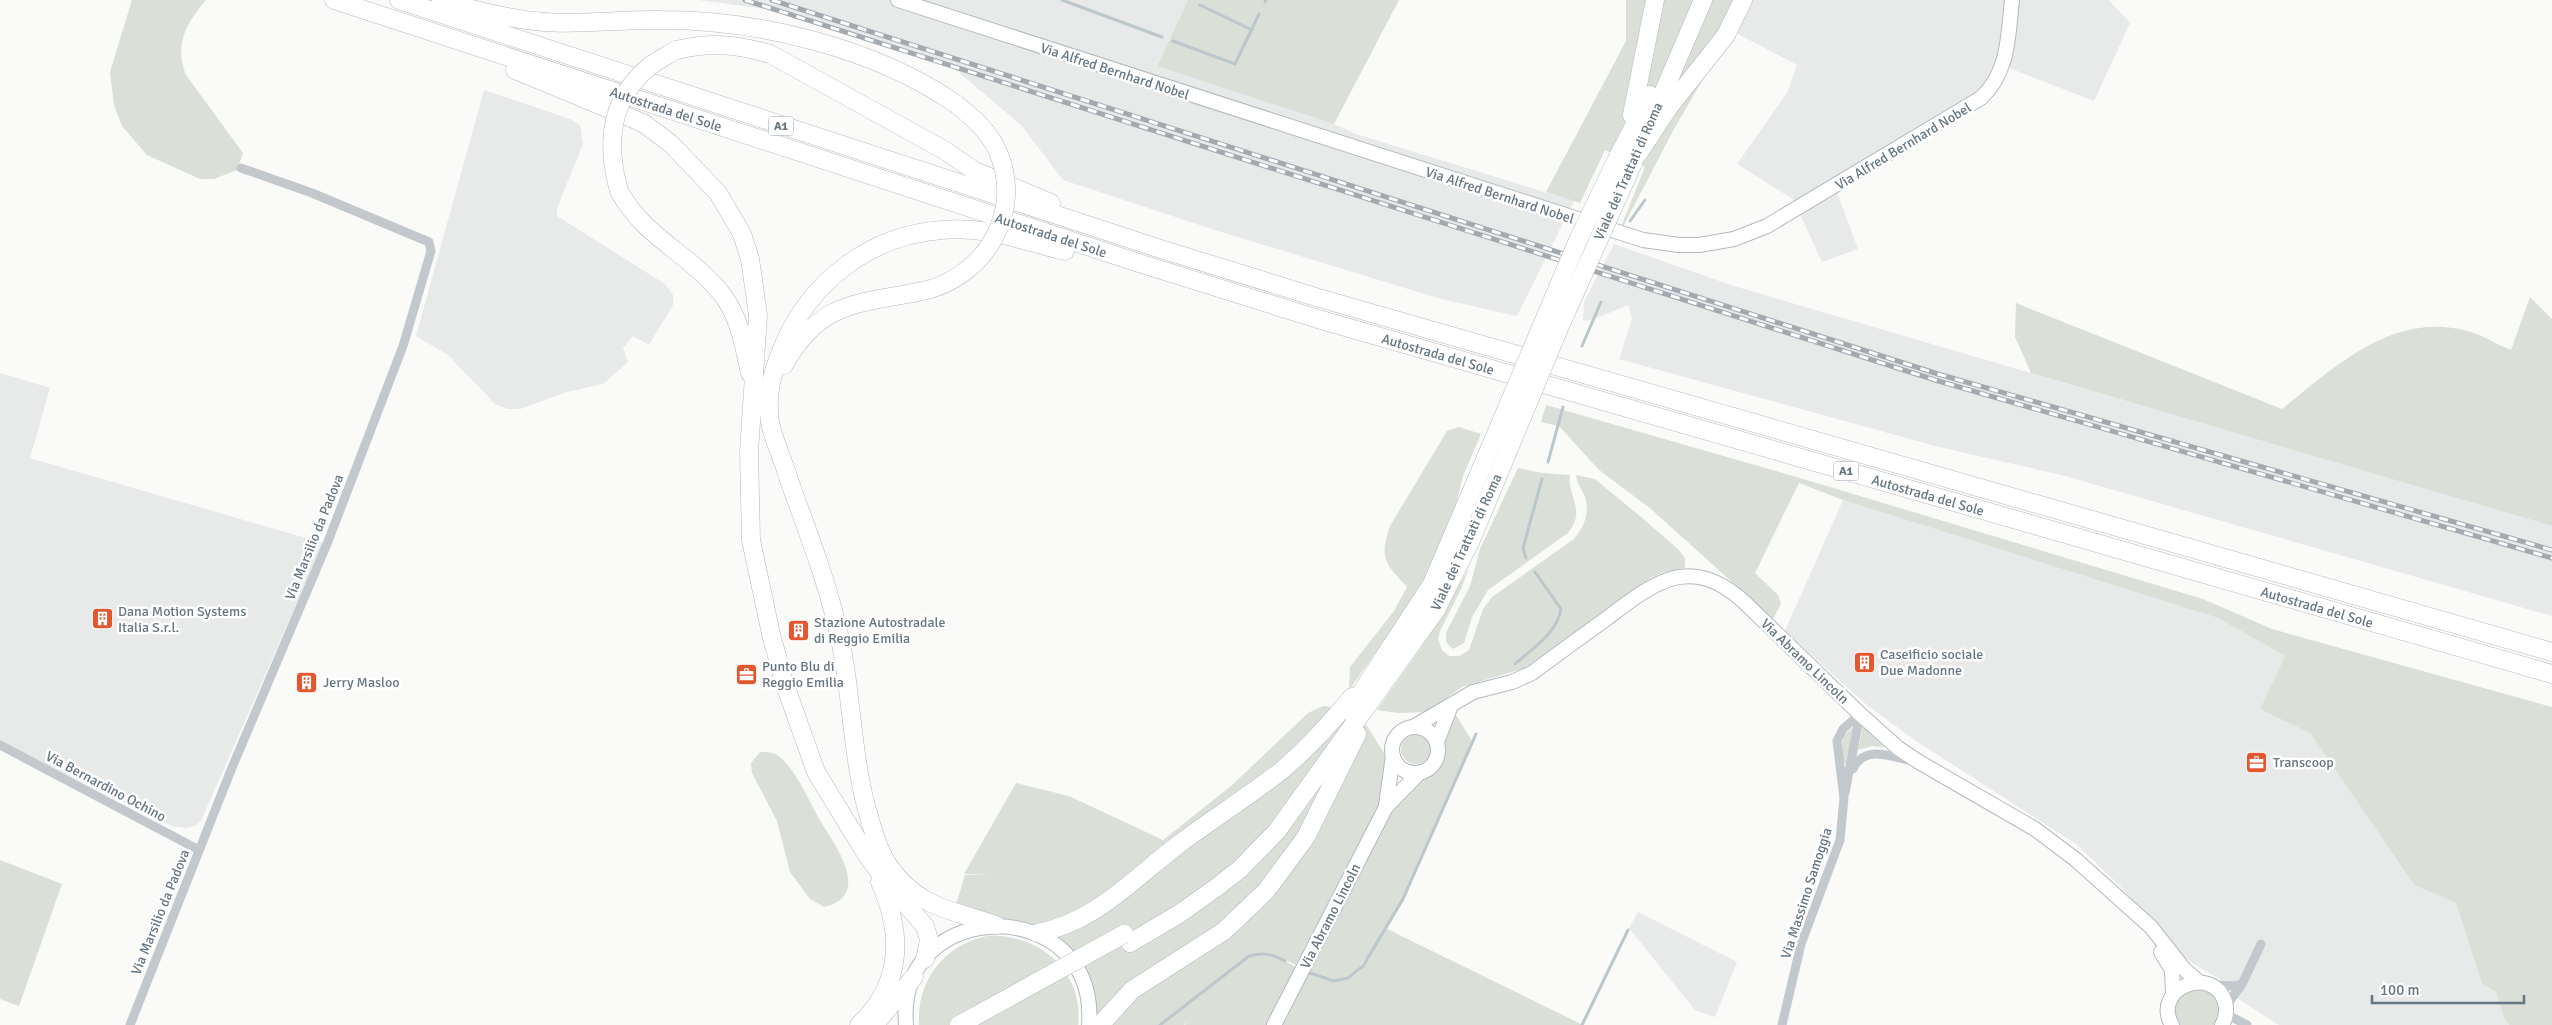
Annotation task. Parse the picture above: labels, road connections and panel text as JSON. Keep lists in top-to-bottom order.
{
  "streets": {
    "highway": ["Autostrada del Sole", "A1", "Viale dei Trattati di Roma"],
    "street": [
      "Via Alfred Bernhard Nobel",
      "Via Marsilio da Padova",
      "Via Abramo Lincoln",
      "Via Bernardino Ochino",
      "Via Massimo Samoggia"
    ]
  },
  "crossings": [
    ["Via Marsilio da Padova", "Via Bernardino Ochino"],
    ["Via Abramo Lincoln", "Via Massimo Samoggia"]
  ],
  "places": {
    "building": [
      "Dana Motion Systems Italia S.r.l.",
      "Stazione Autostradale di Reggio Emilia",
      "Caseificio sociale Due Madonne",
      "Jerry Masloo"
    ],
    "office": ["Punto Blu di Reggio Emilia", "Transcoop"]
  },
  "scale_bar": "100 m"
}
